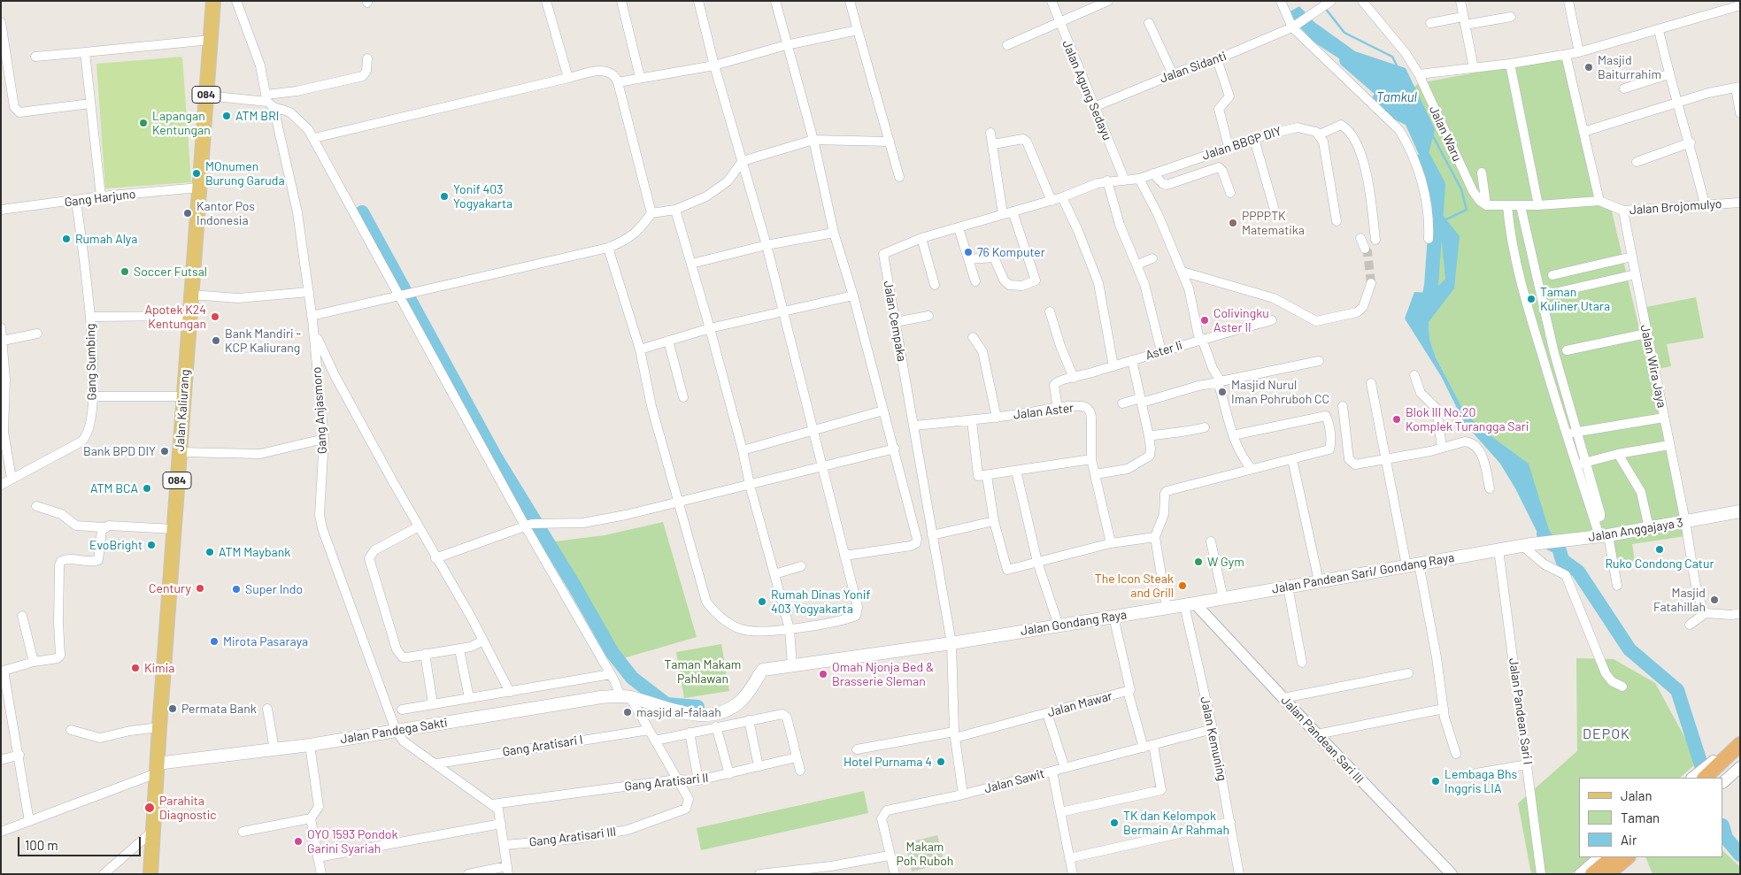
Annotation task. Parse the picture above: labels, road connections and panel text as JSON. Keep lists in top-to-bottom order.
{
  "streets": {
    "main road": [
      "084",
      "Jalan Kaliurang",
      "Jalan Anggajaya 3",
      "Jalan Pandean Sari/ Gondang Raya",
      "Jalan Gondang Raya",
      "Jalan Pandega Sakti"
    ],
    "street": [
      "Jalan Sidanti",
      "Jalan Agung Sedayu",
      "Jalan Waru",
      "Jalan BBGP DIY",
      "Gang Harjuno",
      "Jalan Brojomulyo",
      "Jalan Cempaka",
      "Aster Ii",
      "Gang Sumbing",
      "Jalan Wira Jaya",
      "Gang Anjasmoro",
      "Jalan Aster",
      "Jalan Mawar",
      "Jalan Pandean Sari I",
      "Jalan Kemuning",
      "Jalan Pandean Sari III",
      "Gang Aratisari I",
      "Jalan Sawit",
      "Gang Aratisari II",
      "Gang Aratisari III"
    ]
  },
  "crossings": [
    ["Jalan Sidanti", "Jalan Agung Sedayu"],
    ["Jalan Agung Sedayu", "Jalan BBGP DIY"],
    ["Jalan Agung Sedayu", "Jalan Cempaka"],
    ["Jalan Agung Sedayu", "Aster Ii"],
    ["Jalan BBGP DIY", "Jalan Cempaka"],
    ["Gang Harjuno", "Gang Sumbing"],
    ["Gang Harjuno", "Jalan Kaliurang"],
    ["Jalan Brojomulyo", "Jalan Wira Jaya"],
    ["Jalan Cempaka", "Jalan Aster"],
    ["Jalan Cempaka", "Jalan Gondang Raya"],
    ["Aster Ii", "Jalan Aster"],
    ["Jalan Wira Jaya", "Jalan Anggajaya 3"],
    ["Jalan Kaliurang", "Jalan Pandega Sakti"],
    ["Gang Anjasmoro", "Jalan Pandega Sakti"],
    ["Jalan Anggajaya 3", "Jalan Pandean Sari/ Gondang Raya"],
    ["Jalan Pandean Sari/ Gondang Raya", "Jalan Gondang Raya"],
    ["Jalan Pandean Sari/ Gondang Raya", "Jalan Pandean Sari I"],
    ["Jalan Pandean Sari/ Gondang Raya", "Jalan Kemuning"],
    ["Jalan Pandean Sari/ Gondang Raya", "Jalan Pandean Sari III"],
    ["Jalan Gondang Raya", "Jalan Mawar"],
    ["Jalan Gondang Raya", "Jalan Pandega Sakti"],
    ["Jalan Gondang Raya", "Jalan Kemuning"],
    ["Jalan Gondang Raya", "Jalan Pandean Sari III"],
    ["Jalan Kemuning", "Jalan Pandean Sari III"],
    ["Jalan Kemuning", "Jalan Sawit"],
    ["Gang Aratisari II", "Gang Aratisari III"]
  ],
  "districts": ["DEPOK"],
  "water": ["Tamkul"],
  "parks": ["Taman Makam Pahlawan", "Makam Poh Ruboh"],
  "places": [
    "Masjid Baiturrahim",
    "ATM BRI",
    "Lapangan Kentungan",
    "MOnumen Burung Garuda",
    "Yonif 403 Yogyakarta",
    "Kantor Pos Indonesia",
    "PPPPTK Matematika",
    "Rumah Alya",
    "76 Komputer",
    "Soccer Futsal",
    "Taman Kuliner Utara",
    "Apotek K24 Kentungan",
    "Colivingku Aster II",
    "Bank Mandiri - KCP Kaliurang",
    "Masjid Nurul Iman Pohruboh CC",
    "Blok III No.20 Komplek Turangga Sari",
    "Bank BPD DIY",
    "ATM BCA",
    "EvoBright",
    "Ruko Condong Catur",
    "ATM Maybank",
    "W Gym",
    "The Icon Steak and Grill",
    "Century",
    "Super Indo",
    "Masjid Fatahillah",
    "Rumah Dinas Yonif 403 Yogyakarta",
    "Mirota Pasaraya",
    "Kimia",
    "Omah Njonja Bed & Brasserie Sleman",
    "Permata Bank",
    "masjid al-falaah",
    "Hotel Purnama 4",
    "Lembaga Bhs Inggris LIA",
    "Parahita Diagnostic",
    "TK dan Kelompok Bermain Ar Rahmah",
    "OYO 1593 Pondok Garini Syariah"
  ],
  "legend": ["Jalan", "Taman", "Air"],
  "scale_bar": "100 m"
}
